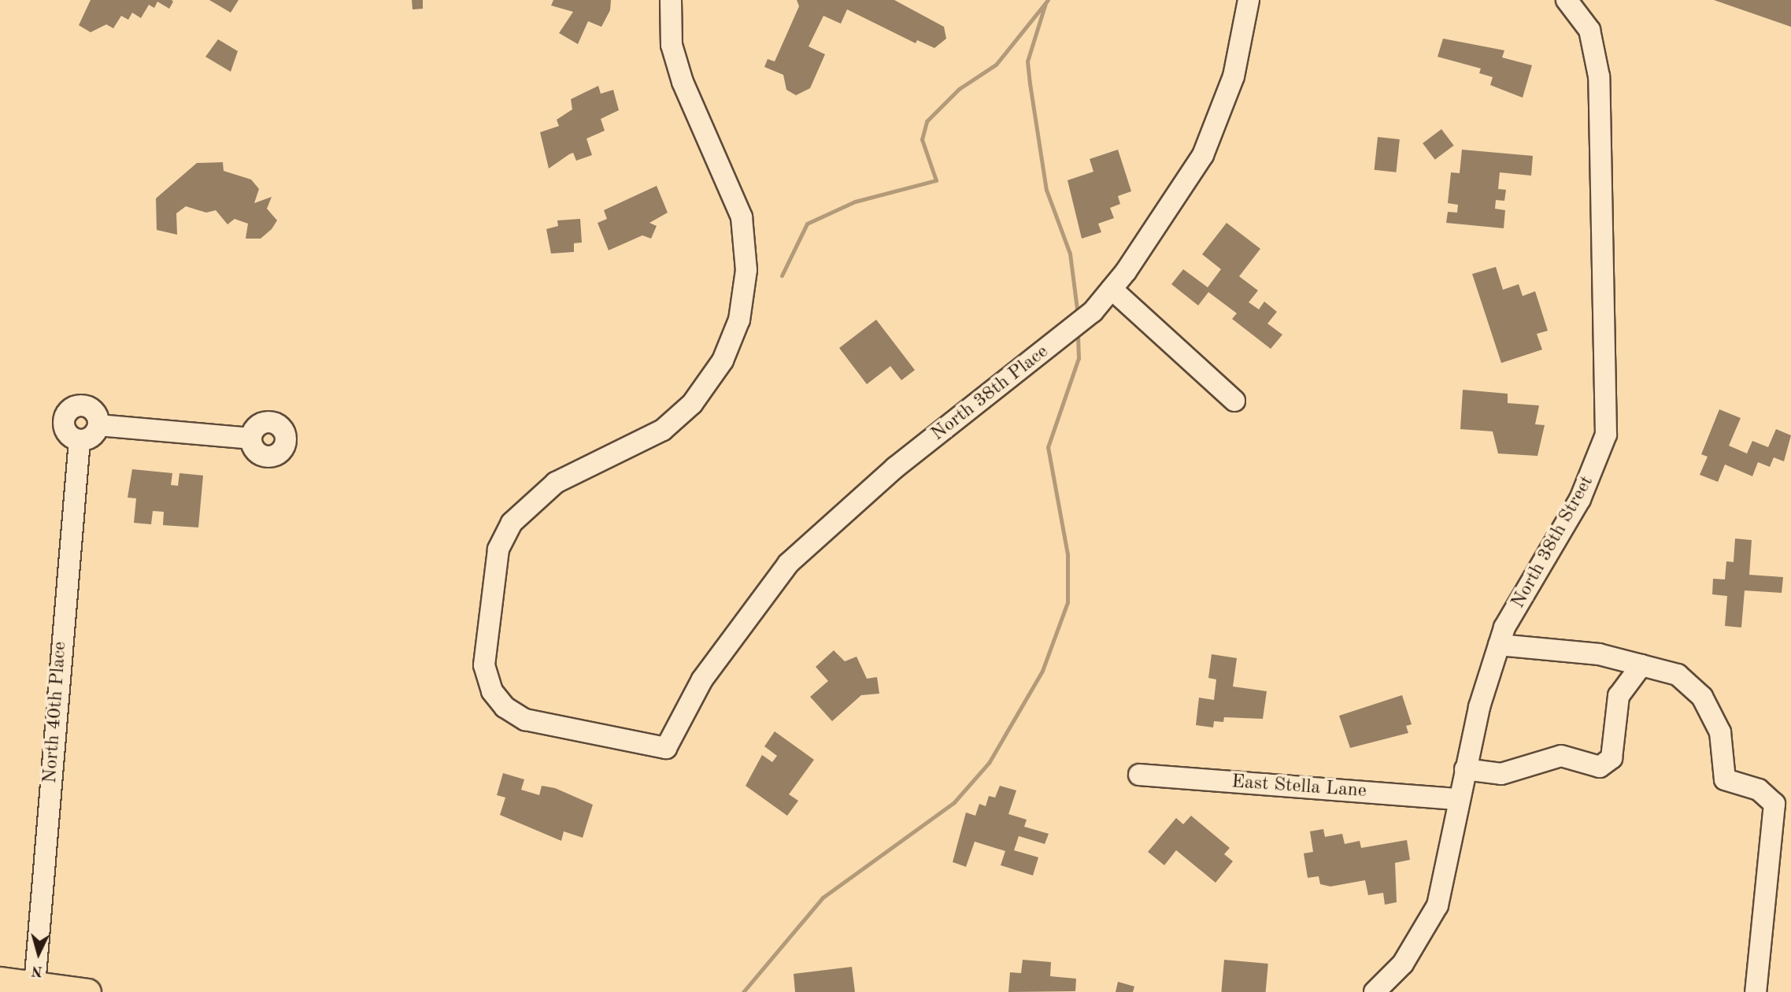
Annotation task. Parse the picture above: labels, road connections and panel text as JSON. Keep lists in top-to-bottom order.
{
  "streets": {
    "street": [
      "North 38th Place",
      "North 38th Street",
      "North 40th Place",
      "East Stella Lane"
    ]
  },
  "crossings": [
    ["North 38th Street", "East Stella Lane"]
  ],
  "north": "bottom"
}
